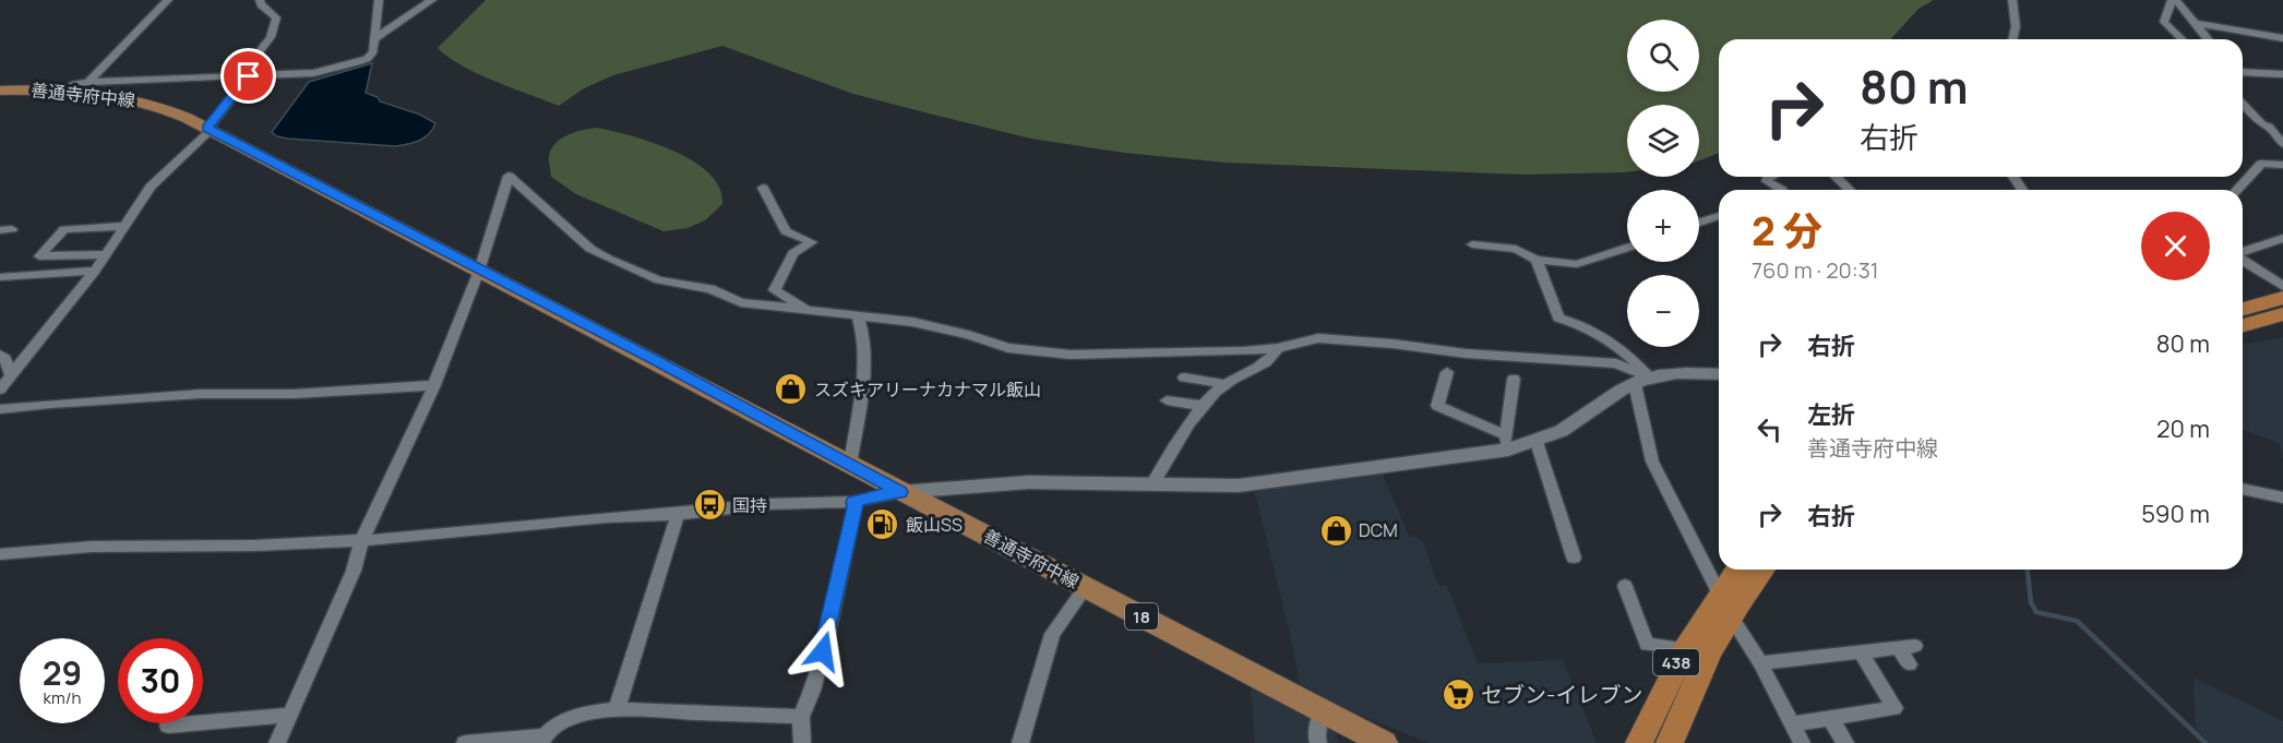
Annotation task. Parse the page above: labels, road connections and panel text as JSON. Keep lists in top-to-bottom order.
{
  "streets": {
    "highway": ["438"],
    "main road": ["善通寺府中線", "18"]
  },
  "places": {
    "shop": ["スズキアリーナカナマル飯山", "DCM"],
    "bus stop": ["国持"],
    "fuel station": ["飯山SS"],
    "supermarket": ["セブン-イレブン"]
  },
  "page": {
    "map_buttons": ["+", "−"],
    "turn": ["80 m", "右折"],
    "heading": ["2 分", "760 m · 20:31"],
    "list": [
      {
        "name": "右折",
        "value": "80 m"
      },
      {
        "name": "左折",
        "note": "善通寺府中線",
        "value": "20 m"
      },
      {
        "name": "右折",
        "value": "590 m"
      }
    ],
    "speed": "29 km/h",
    "limit": "30"
  }
}
